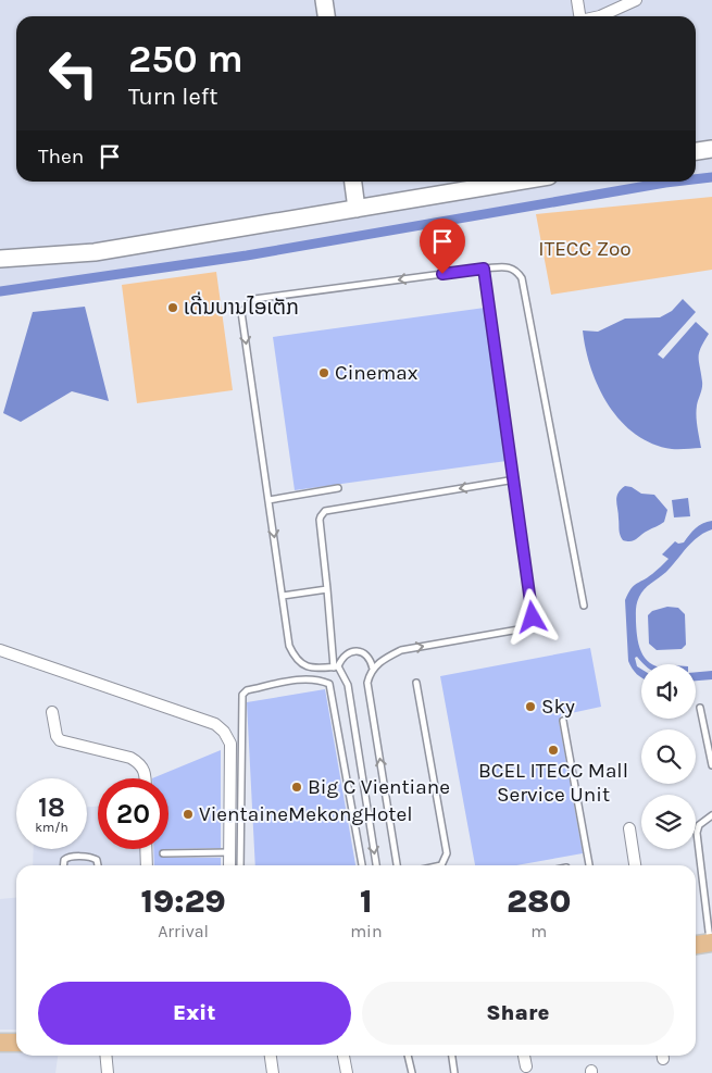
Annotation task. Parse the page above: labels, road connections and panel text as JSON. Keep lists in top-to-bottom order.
{
  "parks": ["ITECC Zoo"],
  "places": [
    "ເດີ່ນບານໄອເຕັກ",
    "Cinemax",
    "Sky",
    "BCEL ITECC Mall Service Unit",
    "Big C Vientiane",
    "VientaineMekongHotel"
  ],
  "page": {
    "turn": ["250 m", "Turn left"],
    "then": "Then",
    "speed": "18 km/h",
    "limit": "20",
    "eta": [
      "19:29",
      "Arrival",
      "1",
      "min",
      "280",
      "m"
    ],
    "buttons": ["Exit", "Share"]
  }
}
